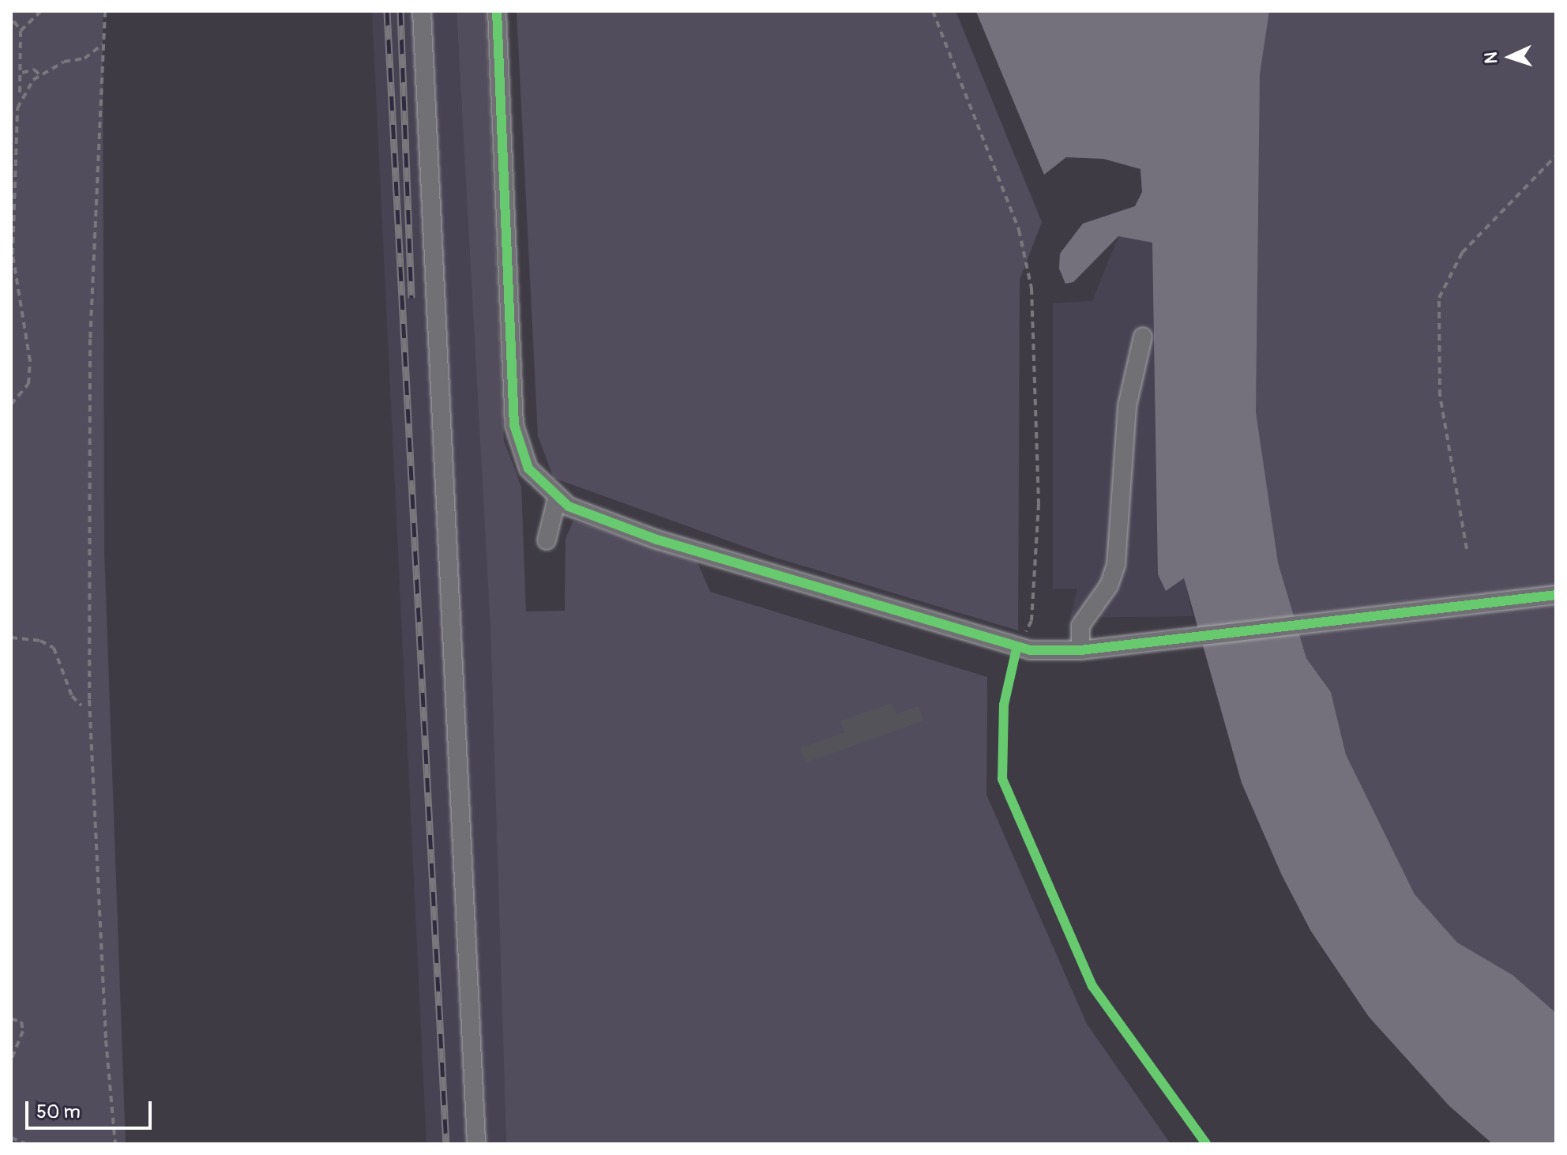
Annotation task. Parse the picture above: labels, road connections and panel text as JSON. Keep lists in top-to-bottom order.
{
  "scale_bar": "50 m",
  "north": "left"
}
